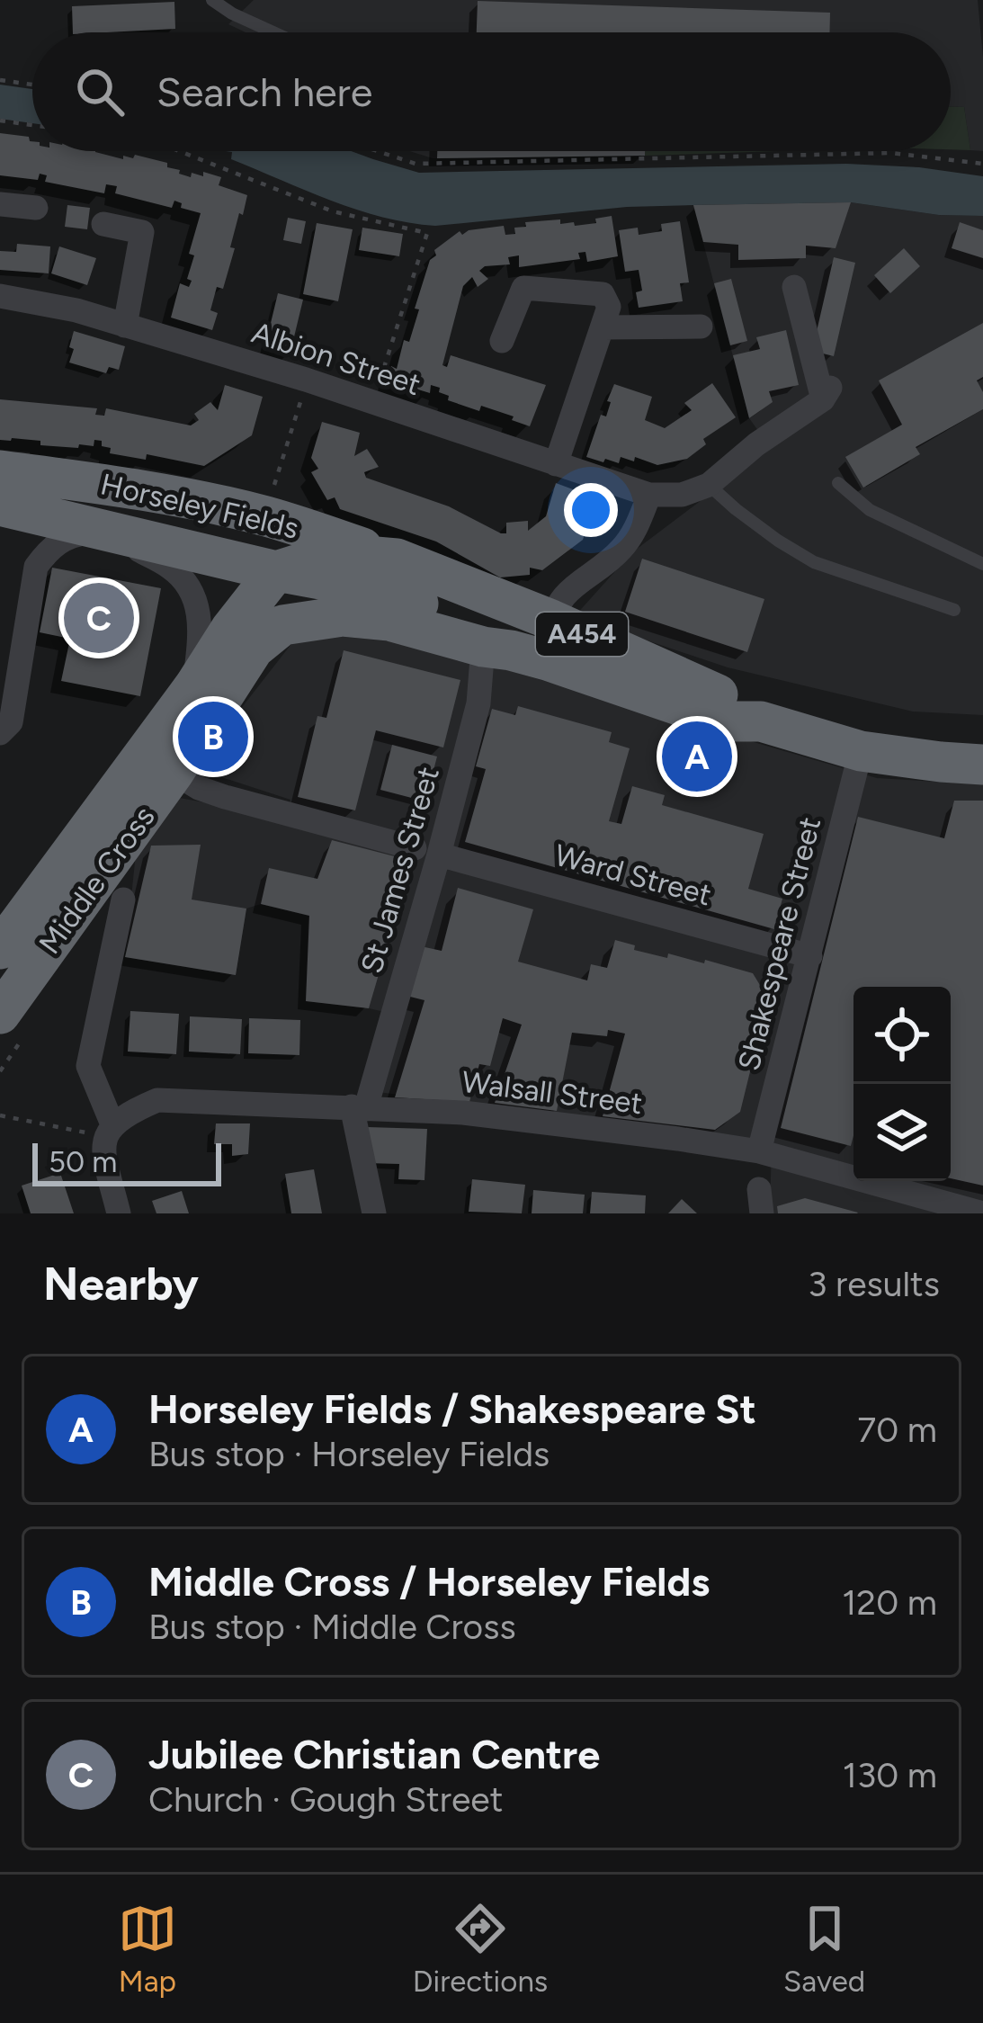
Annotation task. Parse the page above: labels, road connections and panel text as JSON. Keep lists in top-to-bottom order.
{
  "streets": {
    "highway": ["Horseley Fields", "A454", "Middle Cross"],
    "street": [
      "Albion Street",
      "St James Street",
      "Ward Street",
      "Shakespeare Street",
      "Walsall Street"
    ]
  },
  "crossings": [
    ["Horseley Fields", "A454"],
    ["A454", "St James Street"],
    ["A454", "Middle Cross"],
    ["A454", "Shakespeare Street"],
    ["St James Street", "Ward Street"],
    ["St James Street", "Walsall Street"],
    ["Ward Street", "Middle Cross"],
    ["Ward Street", "Shakespeare Street"],
    ["Shakespeare Street", "Walsall Street"]
  ],
  "scale_bar": "50 m",
  "page": {
    "search": "Search here",
    "pins": ["C", "B", "A"],
    "scale": "50 m",
    "heading": ["Nearby", "3 results"],
    "list": [
      {
        "mark": "A",
        "name": "Horseley Fields / Shakespeare St",
        "note": "Bus stop · Horseley Fields",
        "value": "70 m"
      },
      {
        "mark": "B",
        "name": "Middle Cross / Horseley Fields",
        "note": "Bus stop · Middle Cross",
        "value": "120 m"
      },
      {
        "mark": "C",
        "name": "Jubilee Christian Centre",
        "note": "Church · Gough Street",
        "value": "130 m"
      }
    ],
    "nav": ["Map", "Directions", "Saved"]
  }
}
